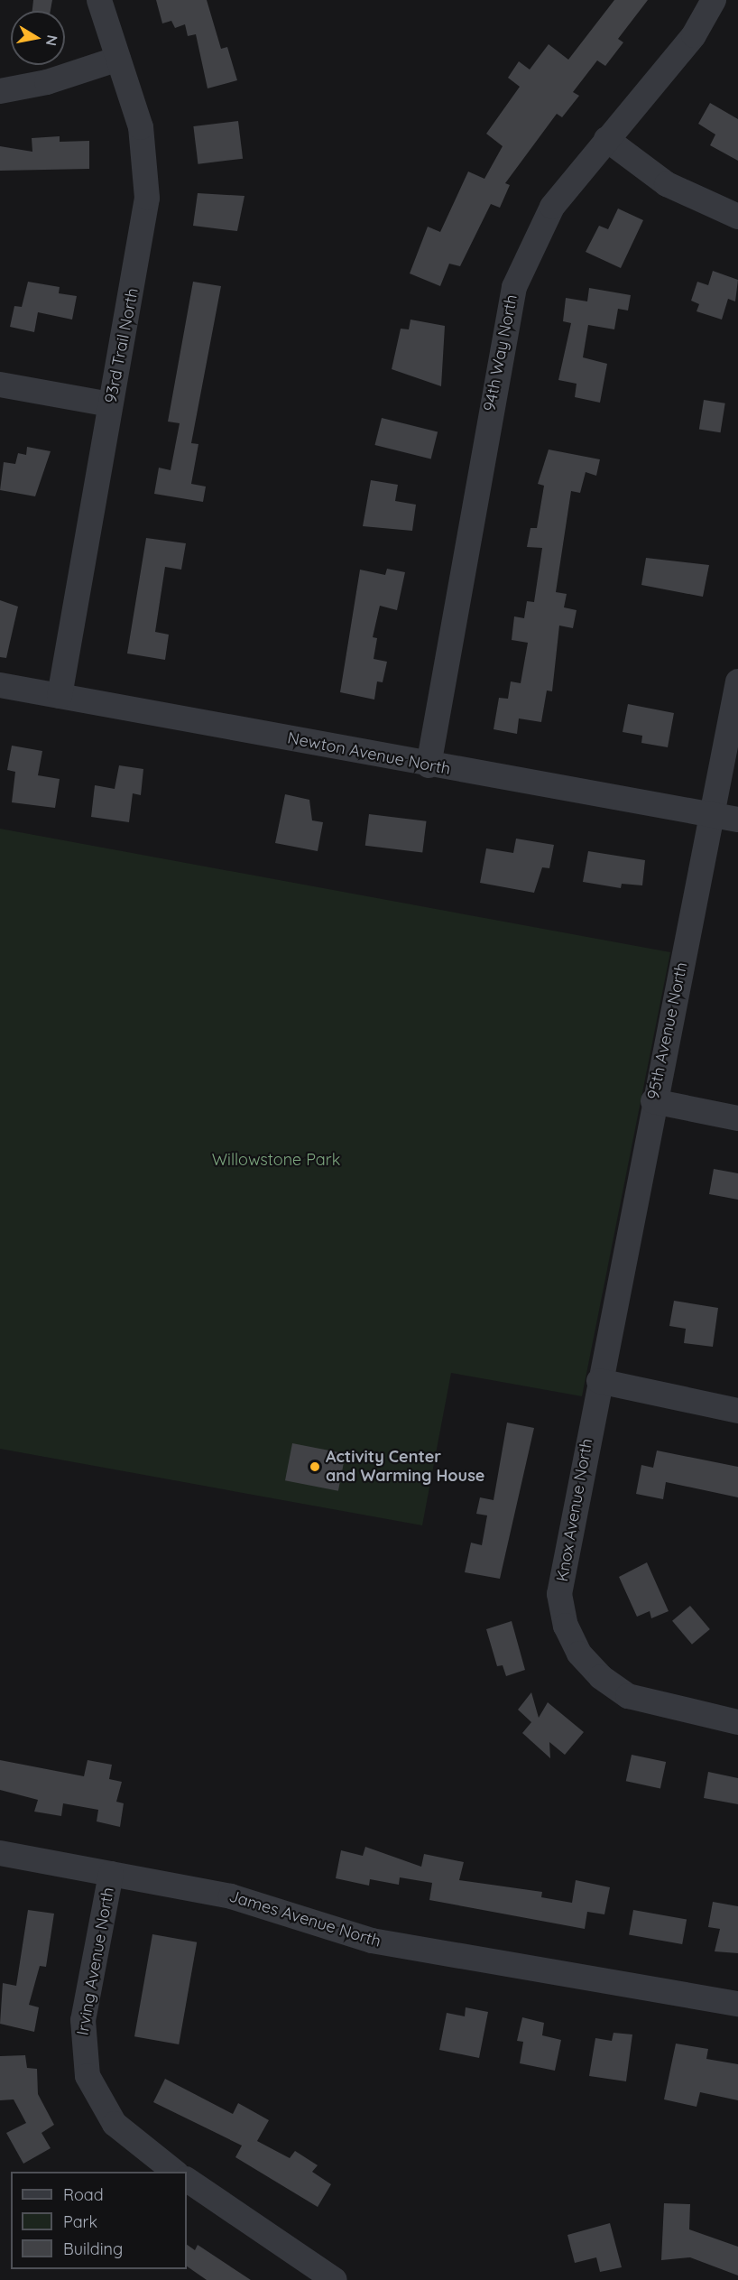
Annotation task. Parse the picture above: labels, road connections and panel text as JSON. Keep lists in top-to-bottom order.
{
  "streets": {
    "street": [
      "93rd Trail North",
      "94th Way North",
      "Newton Avenue North",
      "95th Avenue North",
      "Knox Avenue North",
      "James Avenue North",
      "Irving Avenue North"
    ]
  },
  "crossings": [
    ["93rd Trail North", "Newton Avenue North"],
    ["94th Way North", "Newton Avenue North"],
    ["Newton Avenue North", "95th Avenue North"],
    ["95th Avenue North", "Knox Avenue North"],
    ["James Avenue North", "Irving Avenue North"]
  ],
  "parks": ["Willowstone Park"],
  "places": ["Activity Center and Warming House"],
  "legend": ["Road", "Park", "Building"],
  "north": "right"
}
